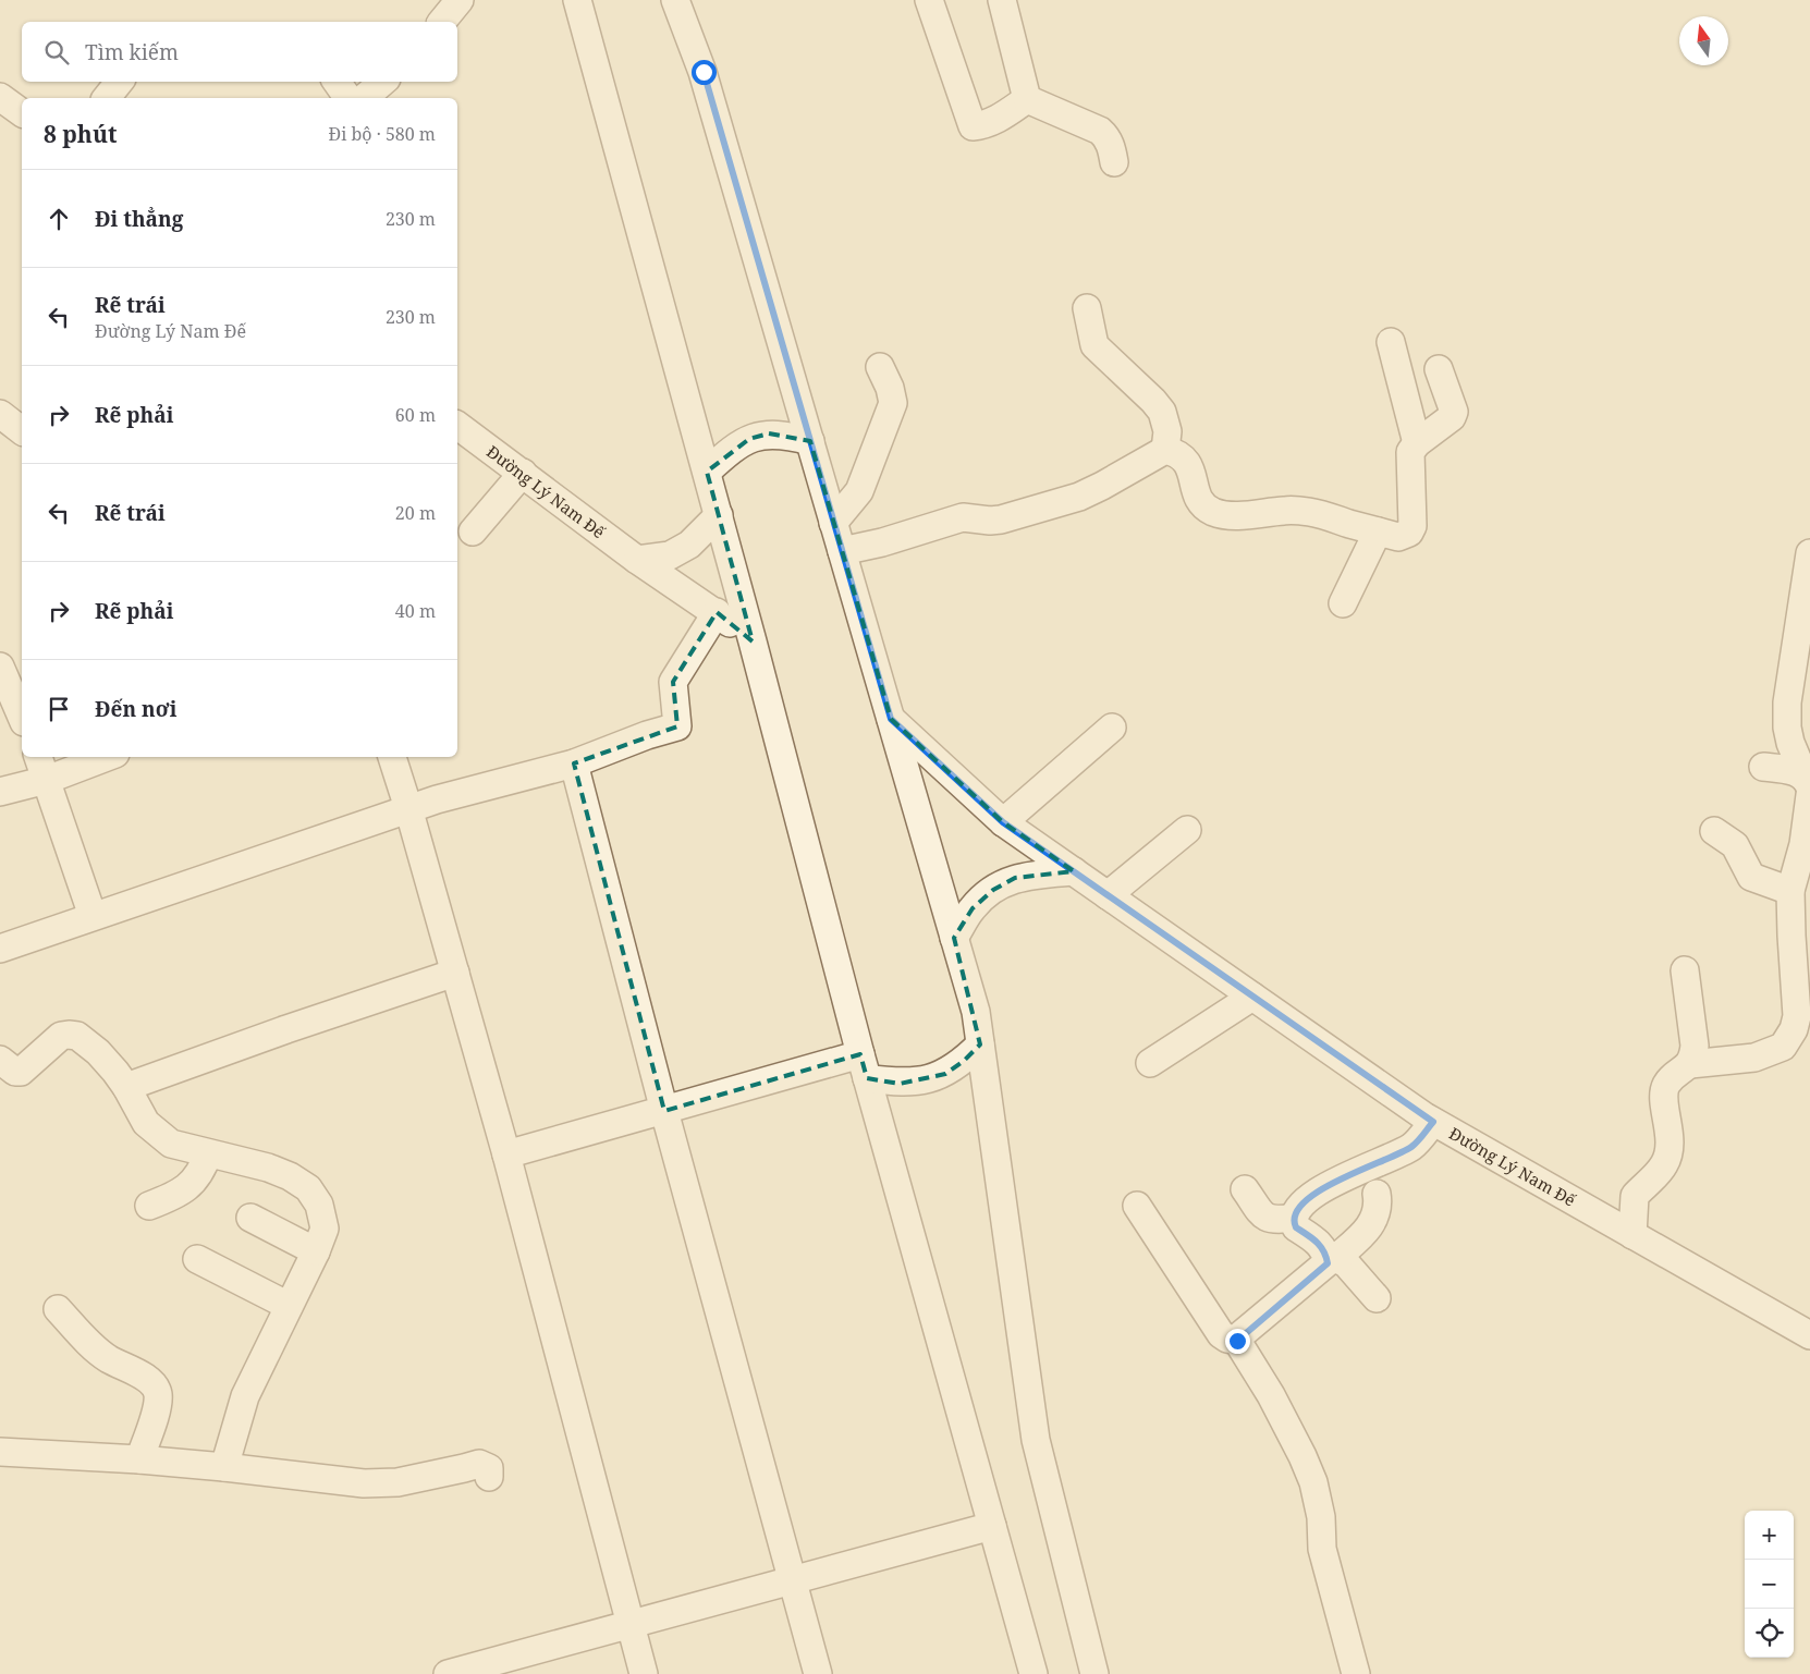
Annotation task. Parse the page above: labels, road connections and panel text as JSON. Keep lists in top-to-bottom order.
{
  "streets": {
    "street": ["Đường Lý Nam Đế"]
  },
  "north": "top",
  "page": {
    "search": "Tìm kiếm",
    "heading": ["8 phút", "Đi bộ · 580 m"],
    "list": [
      ["Đi thẳng", "230 m"],
      ["Rẽ trái", "Đường Lý Nam Đế", "230 m"],
      ["Rẽ phải", "60 m"],
      ["Rẽ trái", "20 m"],
      ["Rẽ phải", "40 m"],
      "Đến nơi"
    ],
    "map_buttons": ["+", "−"]
  }
}
